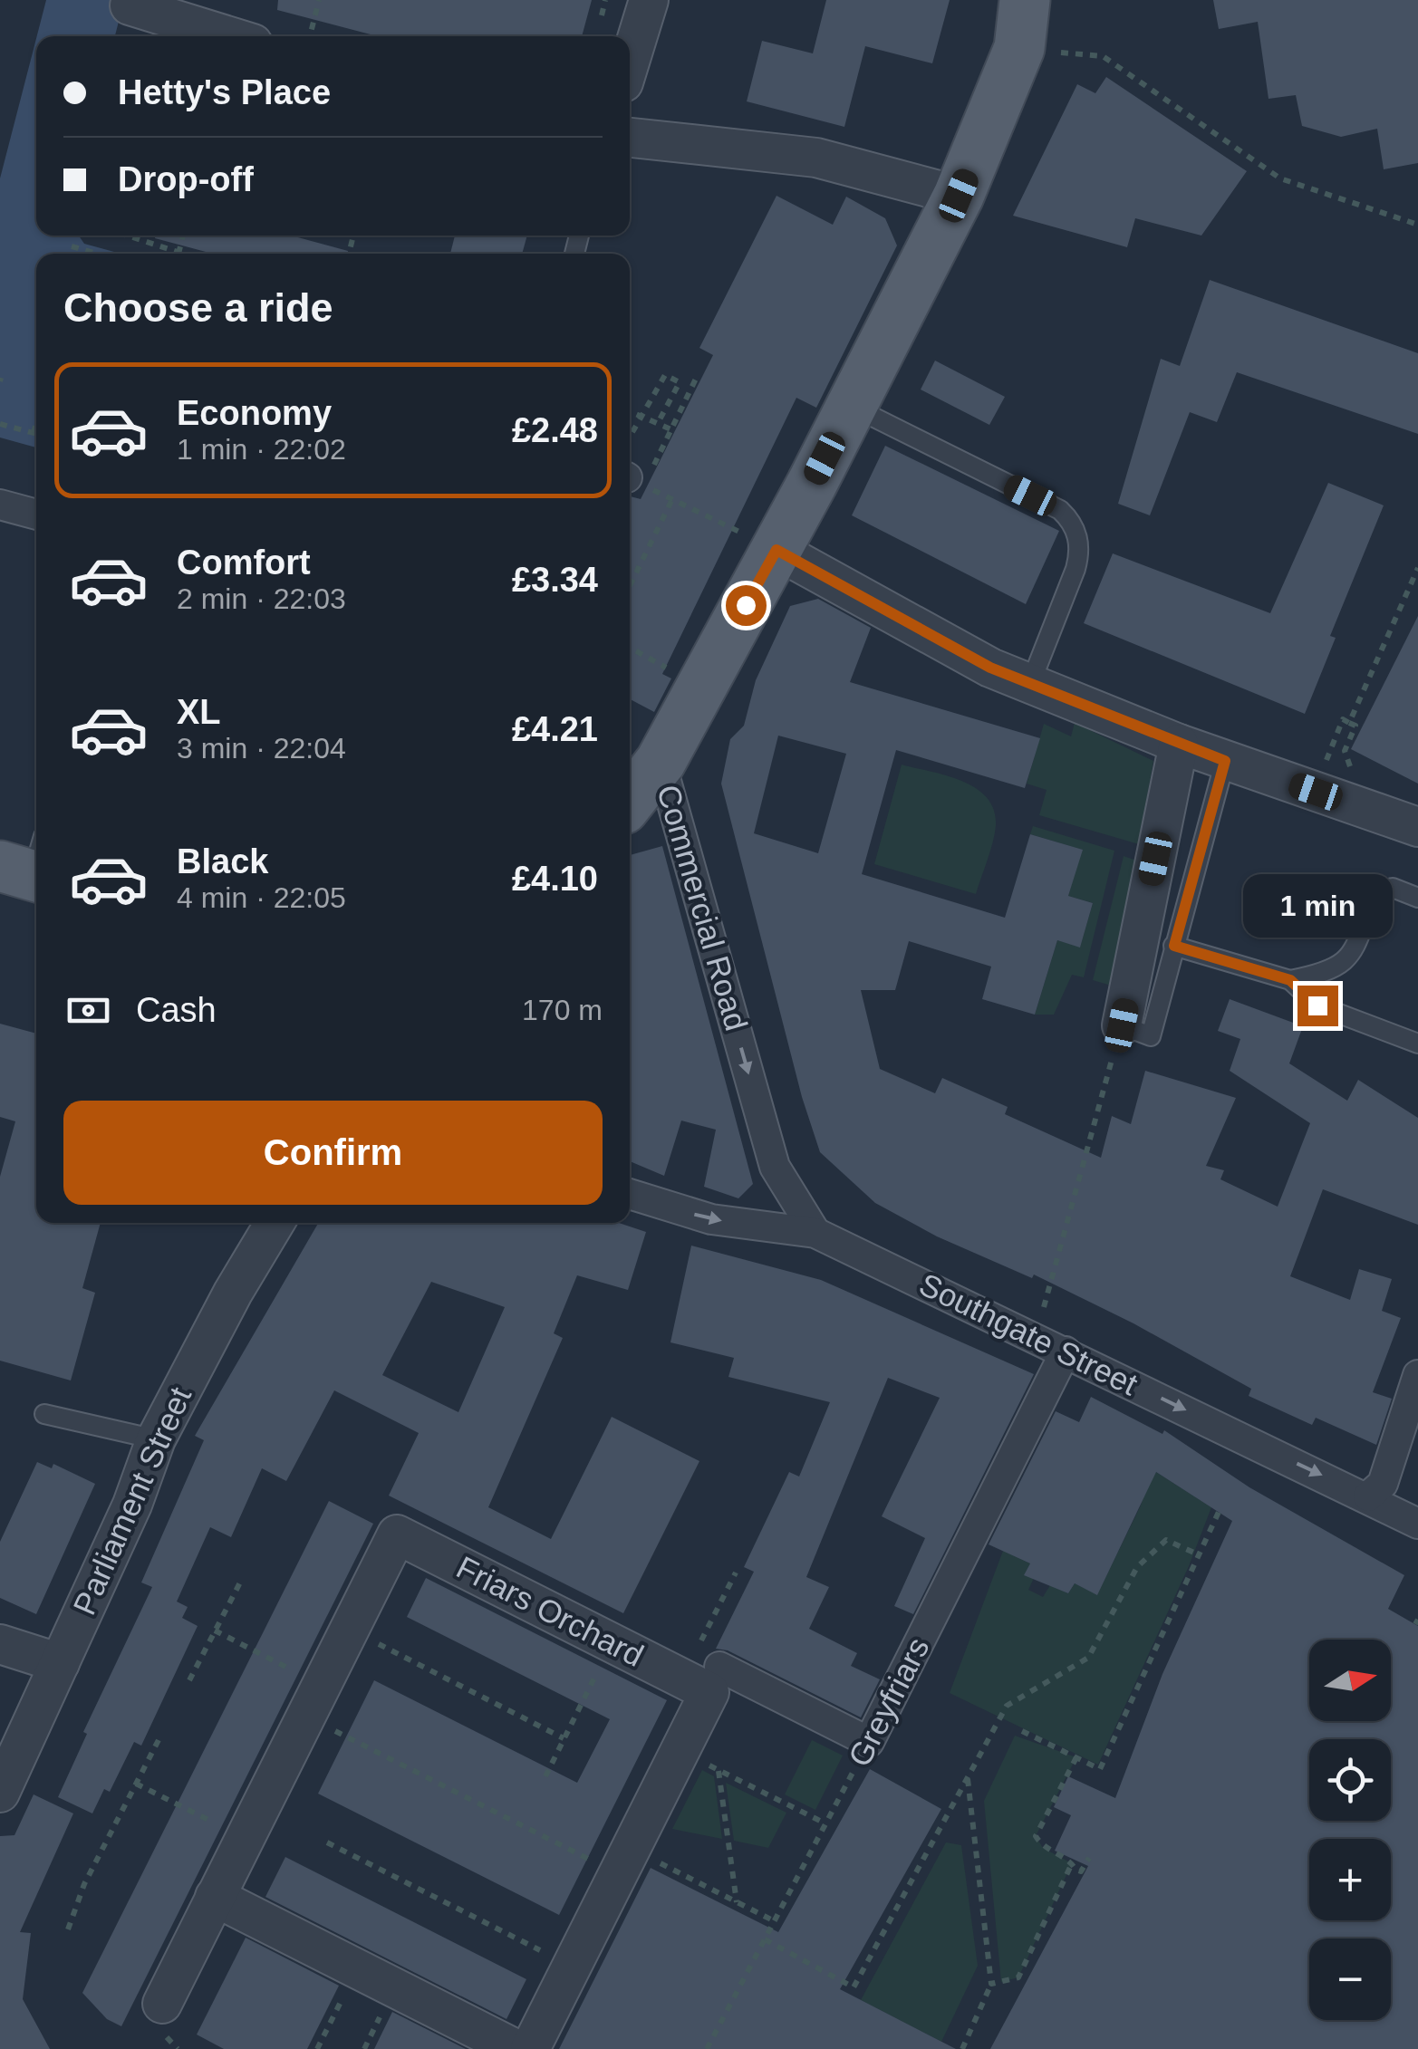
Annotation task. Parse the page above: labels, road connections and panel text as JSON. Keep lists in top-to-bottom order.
{
  "streets": {
    "main road": ["Commercial Road"],
    "street": [
      "Southgate Street",
      "Parliament Street",
      "Friars Orchard",
      "Greyfriars"
    ]
  },
  "crossings": [
    ["Commercial Road", "Southgate Street"],
    ["Southgate Street", "Greyfriars"]
  ],
  "one_way": ["Commercial Road", "Southgate Street"],
  "north": "right",
  "page": {
    "banner": ["Hetty's Place", "Drop-off"],
    "heading": "Choose a ride",
    "list": [
      {
        "name": "Economy",
        "note": "1 min · 22:02",
        "value": "£2.48"
      },
      {
        "name": "Comfort",
        "note": "2 min · 22:03",
        "value": "£3.34"
      },
      {
        "name": "XL",
        "note": "3 min · 22:04",
        "value": "£4.21"
      },
      {
        "name": "Black",
        "note": "4 min · 22:05",
        "value": "£4.10"
      }
    ],
    "bubble": "1 min",
    "pay": ["Cash", "170 m"],
    "buttons": "Confirm",
    "map_buttons": ["+", "−"]
  }
}
